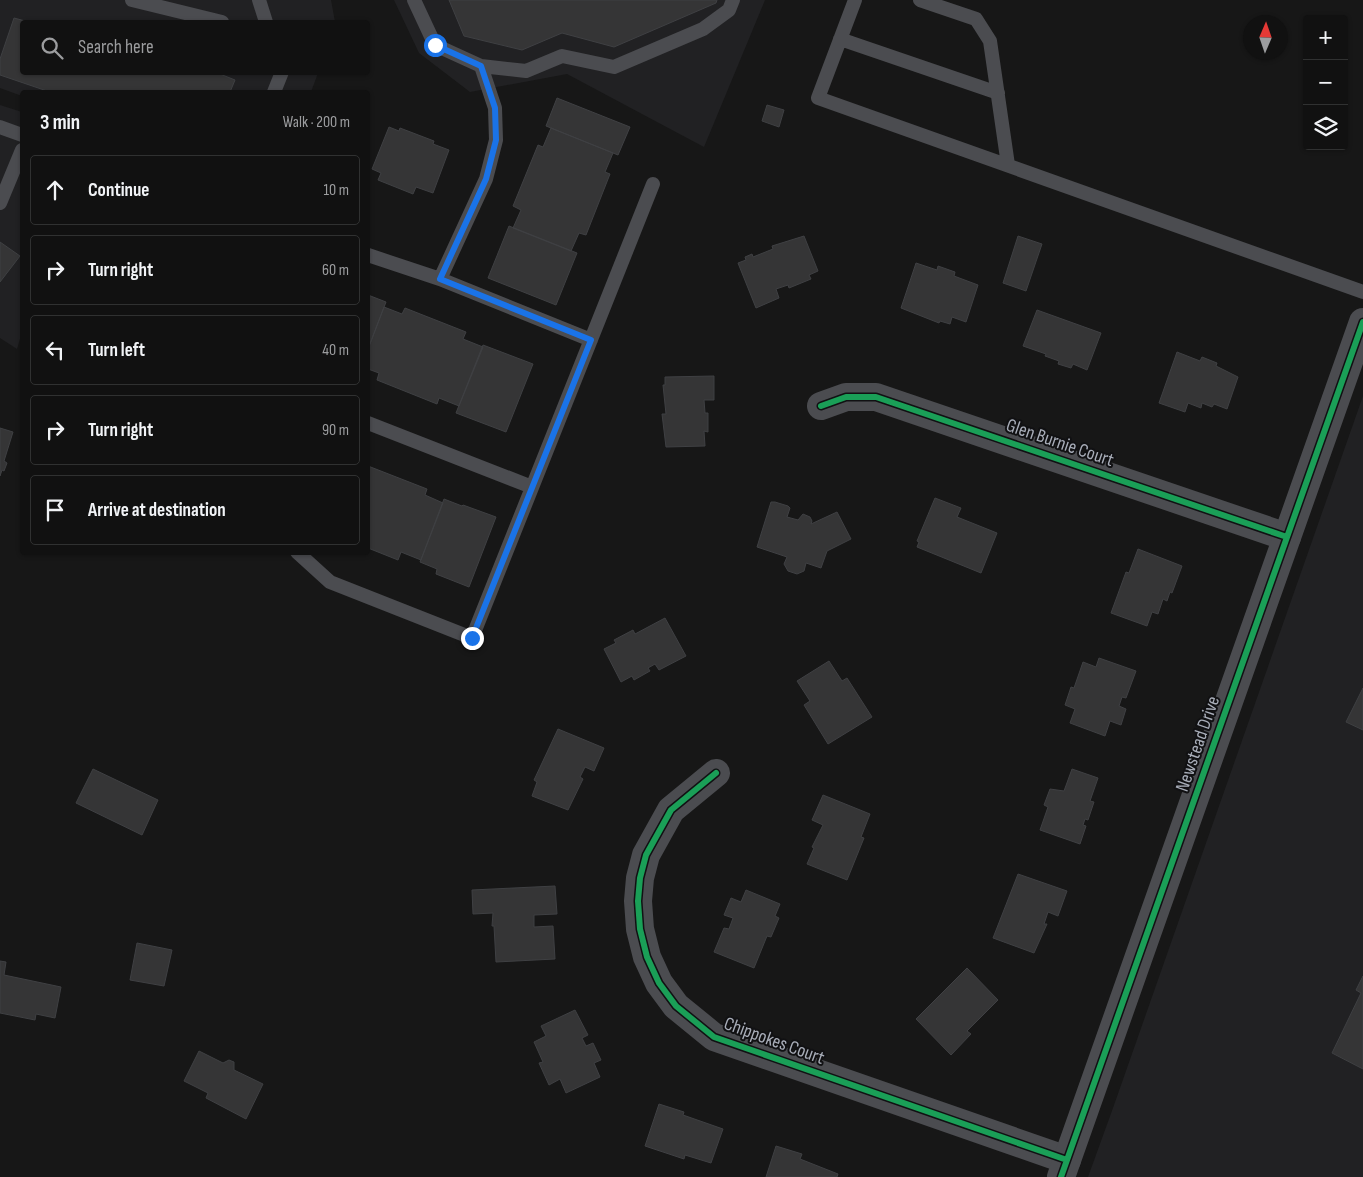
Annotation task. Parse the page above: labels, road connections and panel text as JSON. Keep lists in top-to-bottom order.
{
  "streets": {
    "street": ["Glen Burnie Court", "Newstead Drive", "Chippokes Court"]
  },
  "crossings": [
    ["Glen Burnie Court", "Newstead Drive"],
    ["Newstead Drive", "Chippokes Court"]
  ],
  "north": "top",
  "page": {
    "map_buttons": ["+", "−"],
    "search": "Search here",
    "heading": ["3 min", "Walk · 200 m"],
    "list": [
      ["Continue", "10 m"],
      ["Turn right", "60 m"],
      ["Turn left", "40 m"],
      ["Turn right", "90 m"],
      "Arrive at destination"
    ]
  }
}
